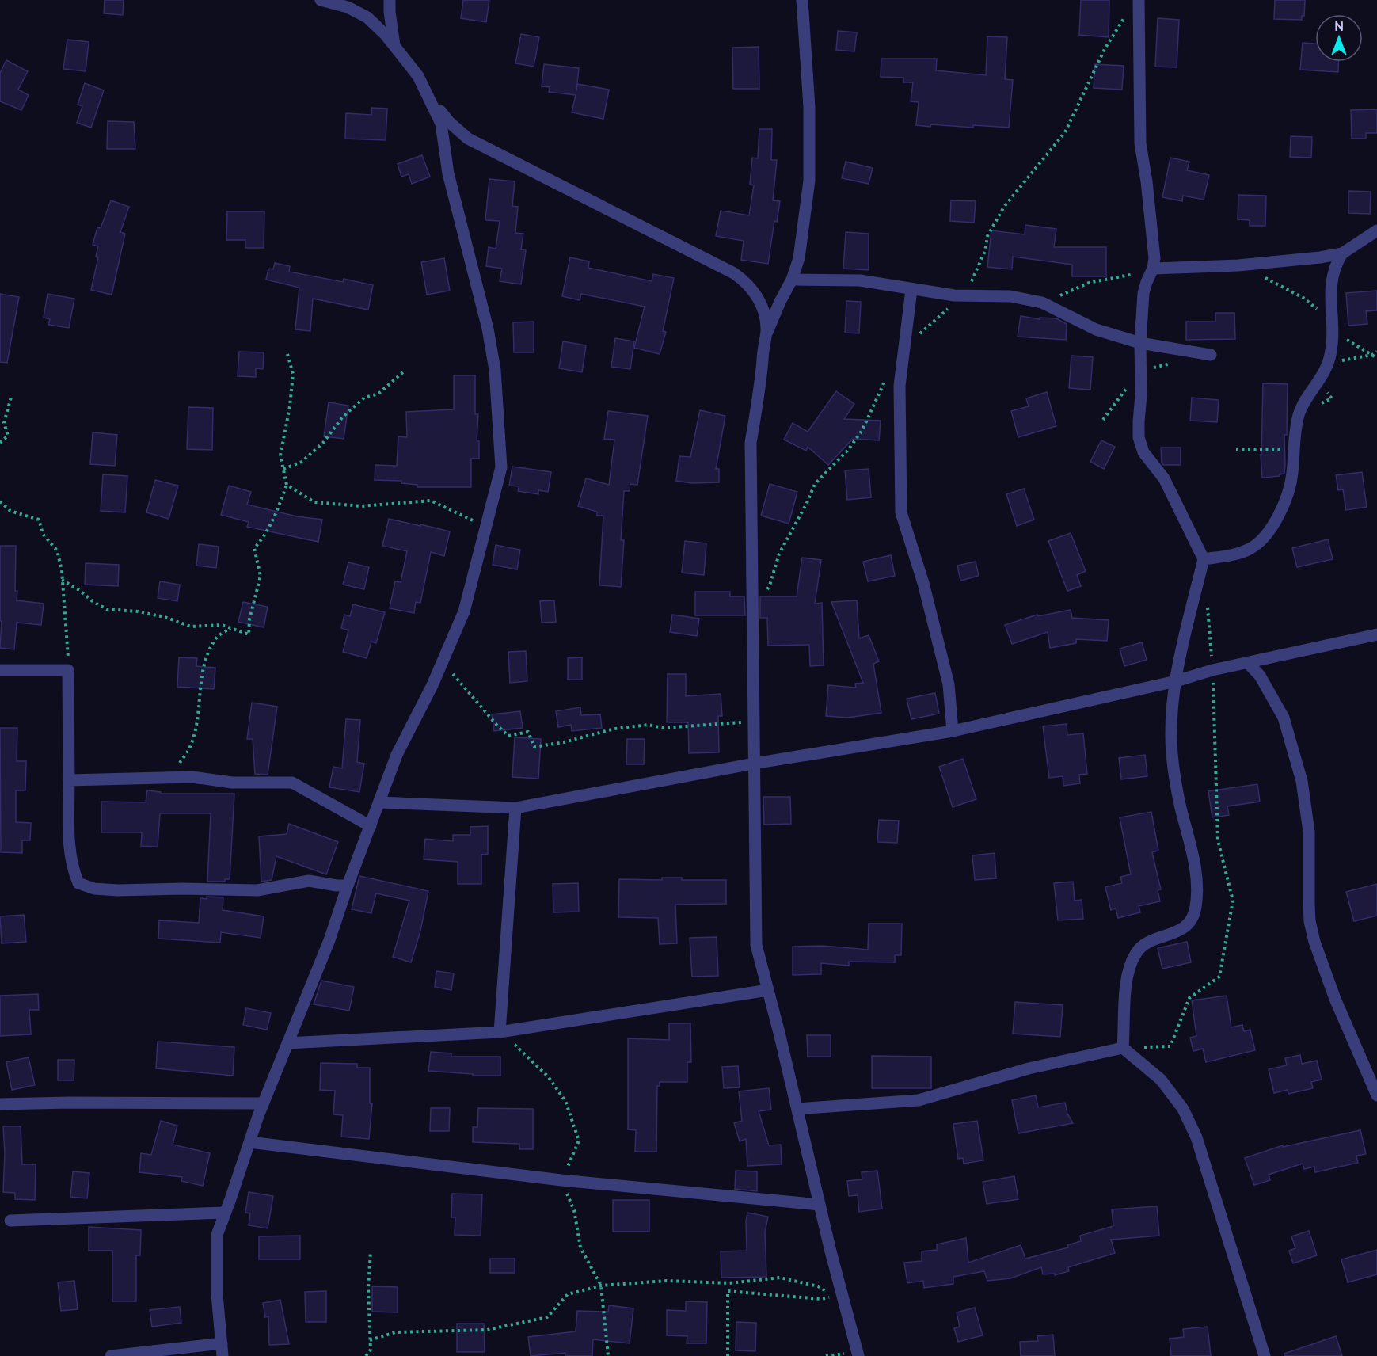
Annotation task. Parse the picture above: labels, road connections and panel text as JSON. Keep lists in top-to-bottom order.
{
  "north": "top"
}
